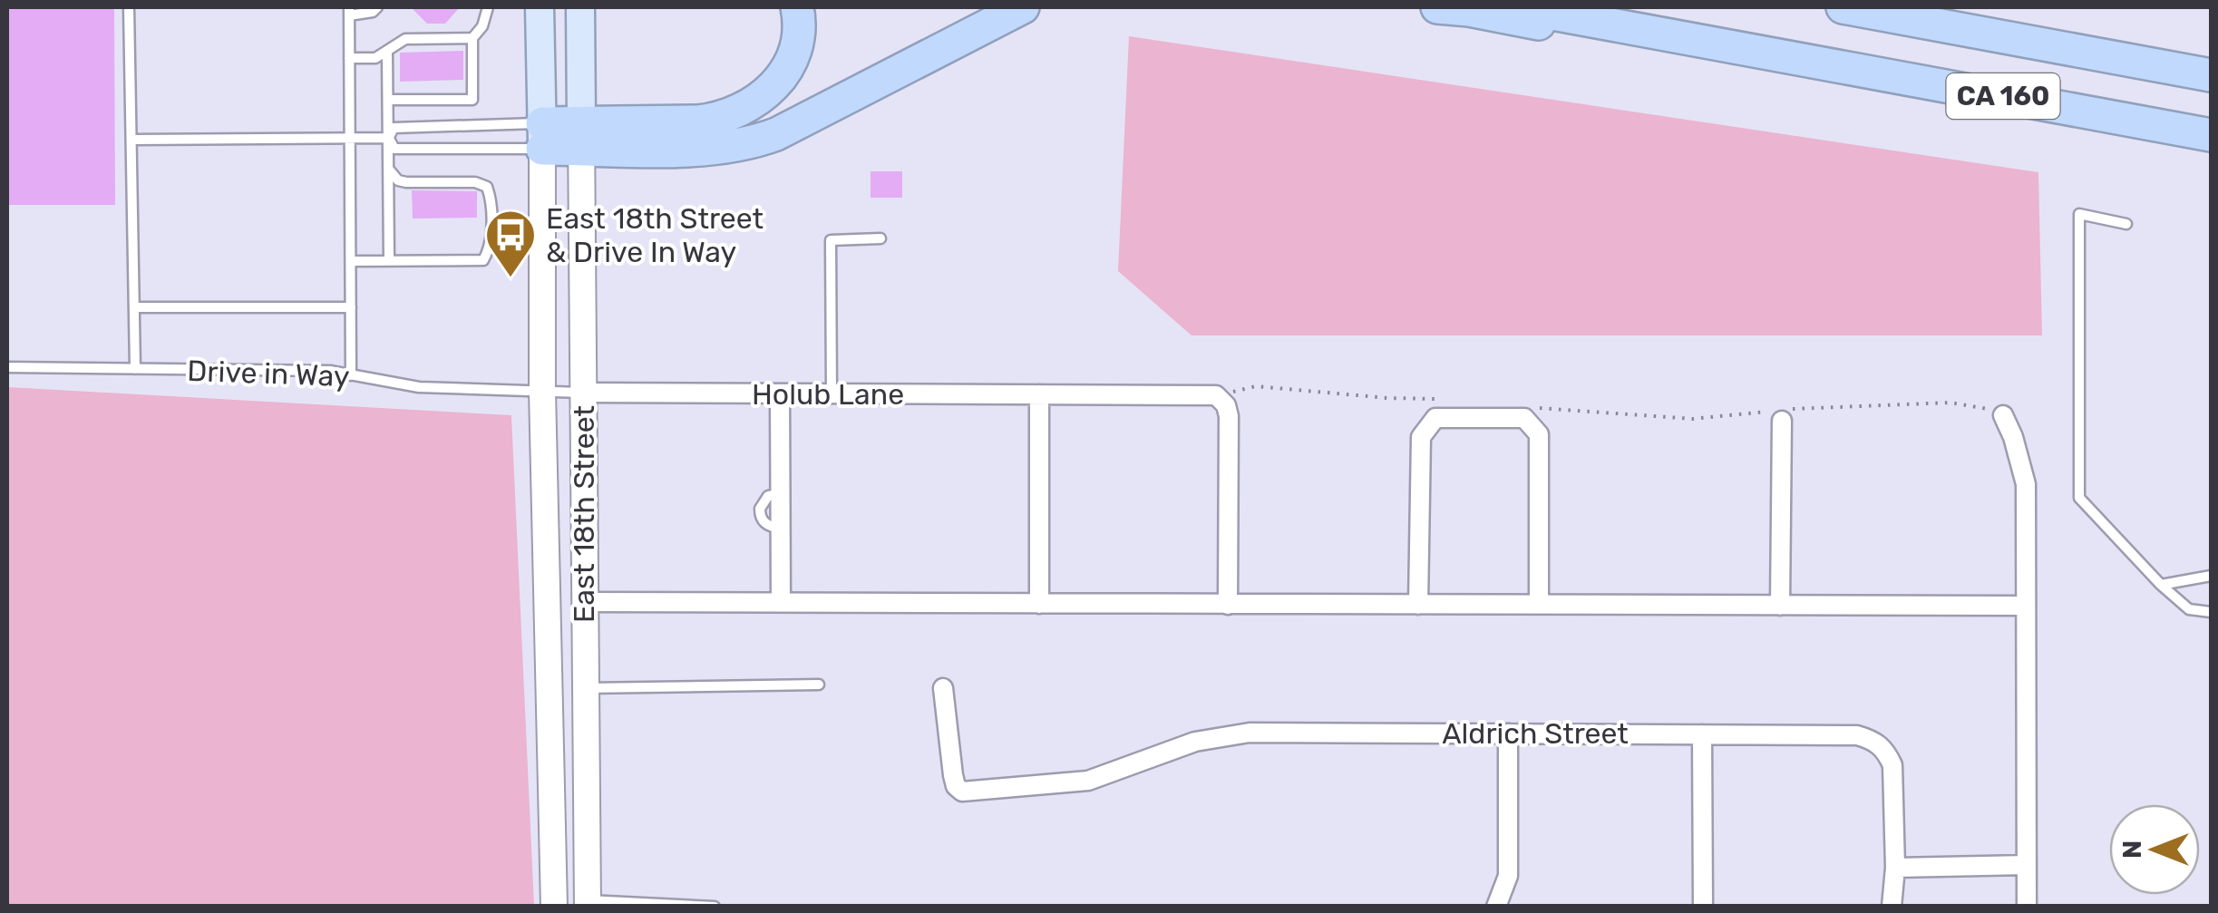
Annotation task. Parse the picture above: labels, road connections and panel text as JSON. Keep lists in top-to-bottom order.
{
  "streets": {
    "highway": ["CA 160"],
    "main road": ["East 18th Street"],
    "street": ["Holub Lane", "Aldrich Street"],
    "lane": ["Drive in Way"]
  },
  "crossings": [
    ["Drive in Way", "Holub Lane"],
    ["Drive in Way", "East 18th Street"],
    ["Holub Lane", "East 18th Street"]
  ],
  "places": {
    "bus stop": ["East 18th Street & Drive In Way"]
  },
  "north": "left"
}
